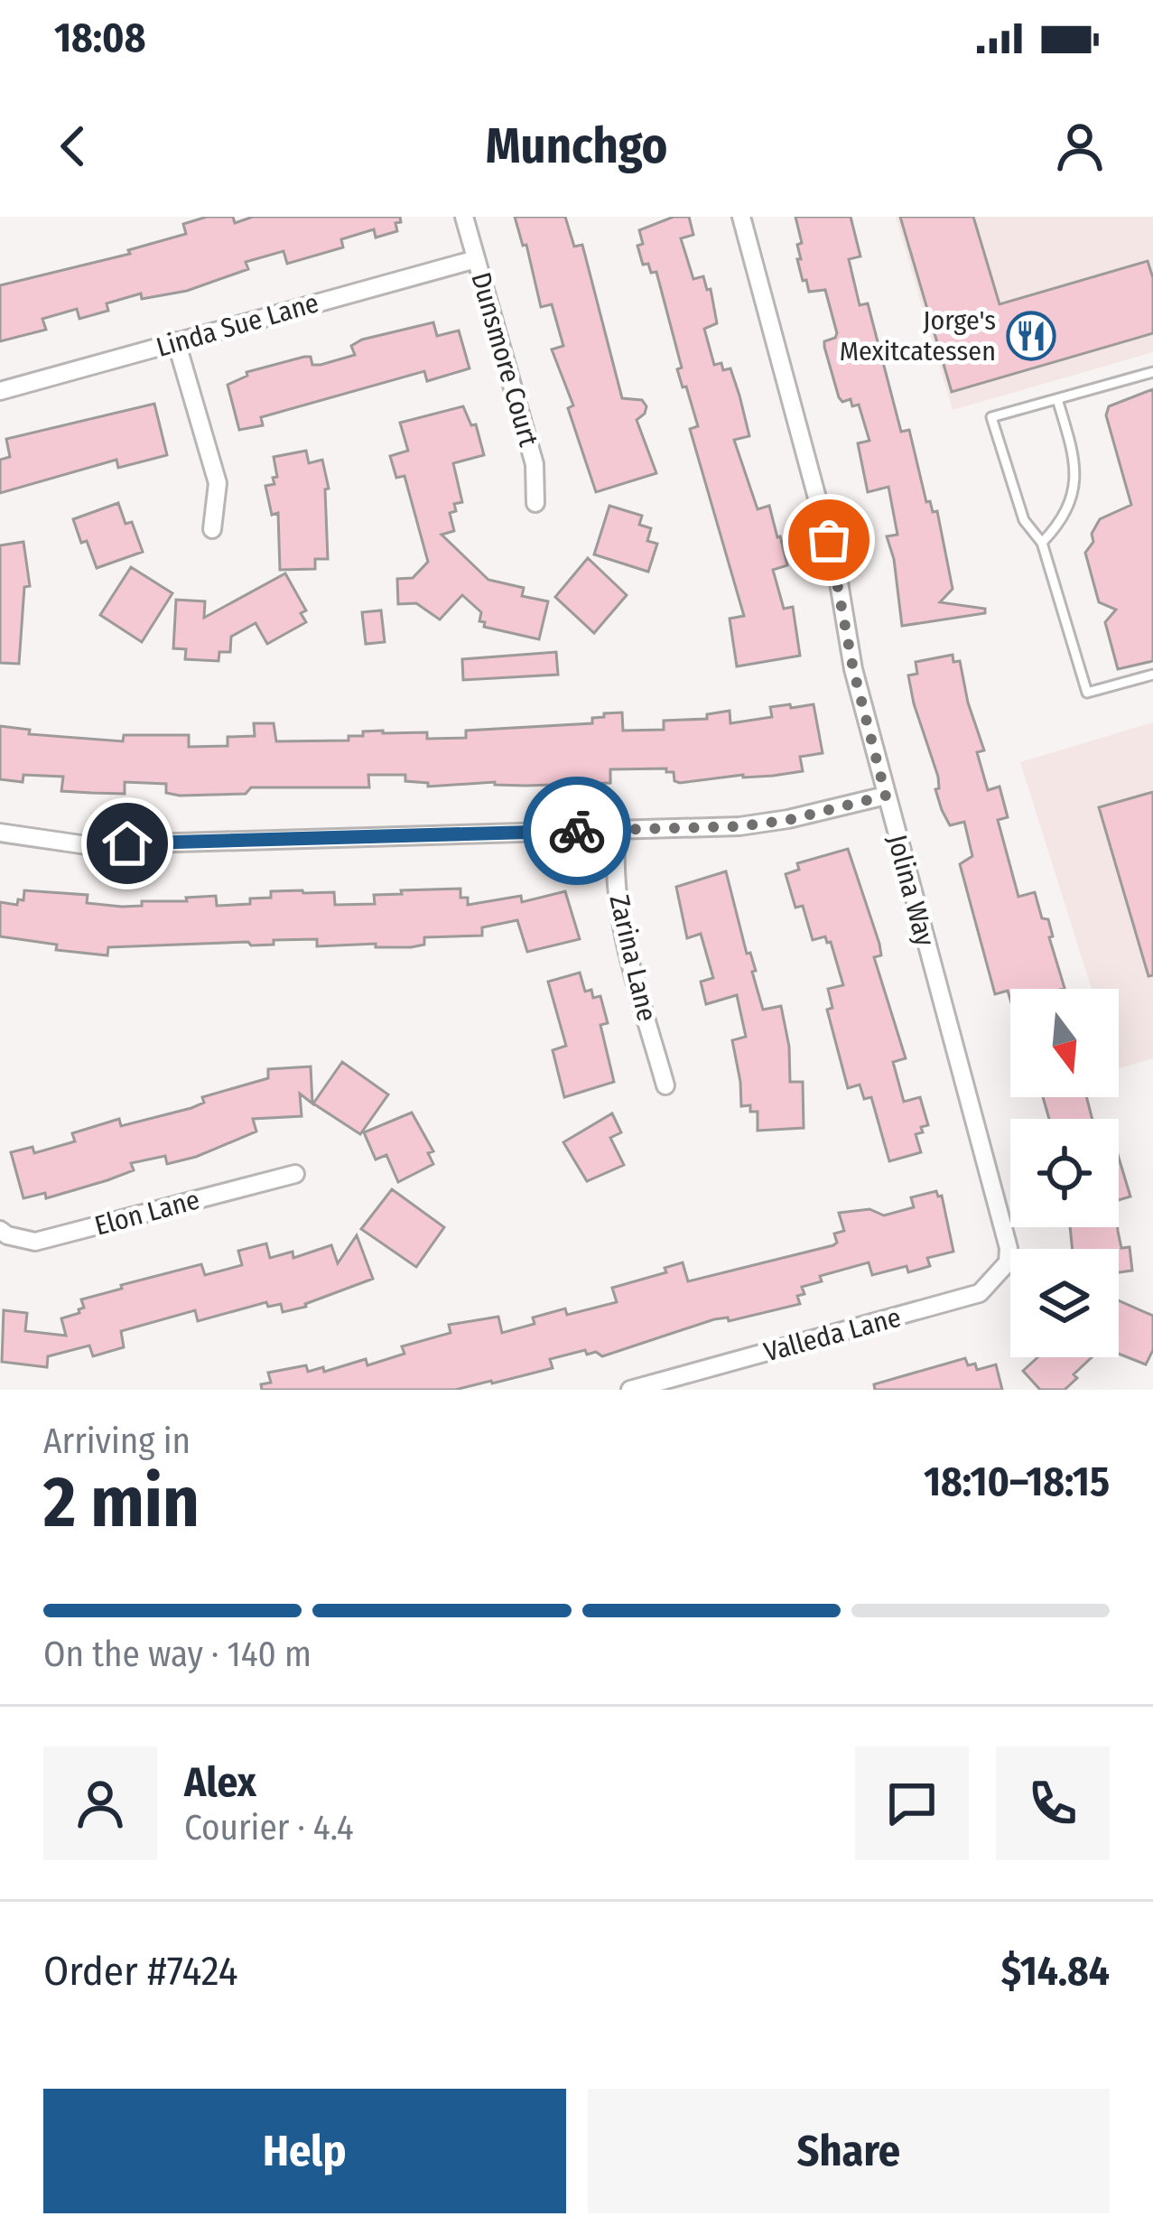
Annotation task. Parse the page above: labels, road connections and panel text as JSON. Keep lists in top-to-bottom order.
{
  "streets": {
    "street": [
      "Linda Sue Lane",
      "Dunsmore Court",
      "Jolina Way",
      "Zarina Lane",
      "Elon Lane",
      "Valleda Lane"
    ]
  },
  "crossings": [
    ["Linda Sue Lane", "Dunsmore Court"],
    ["Jolina Way", "Valleda Lane"]
  ],
  "places": {
    "restaurant": ["Jorge's Mexitcatessen"]
  },
  "north": "bottom",
  "page": {
    "status": "18:08",
    "header": "Munchgo",
    "heading": ["2 min", "Arriving in", "18:10–18:15"],
    "panel": [
      "Alex",
      "Courier · 4.4",
      "Order #7424",
      "$14.84"
    ],
    "bar": "On the way · 140 m",
    "buttons": ["Help", "Share"]
  }
}
